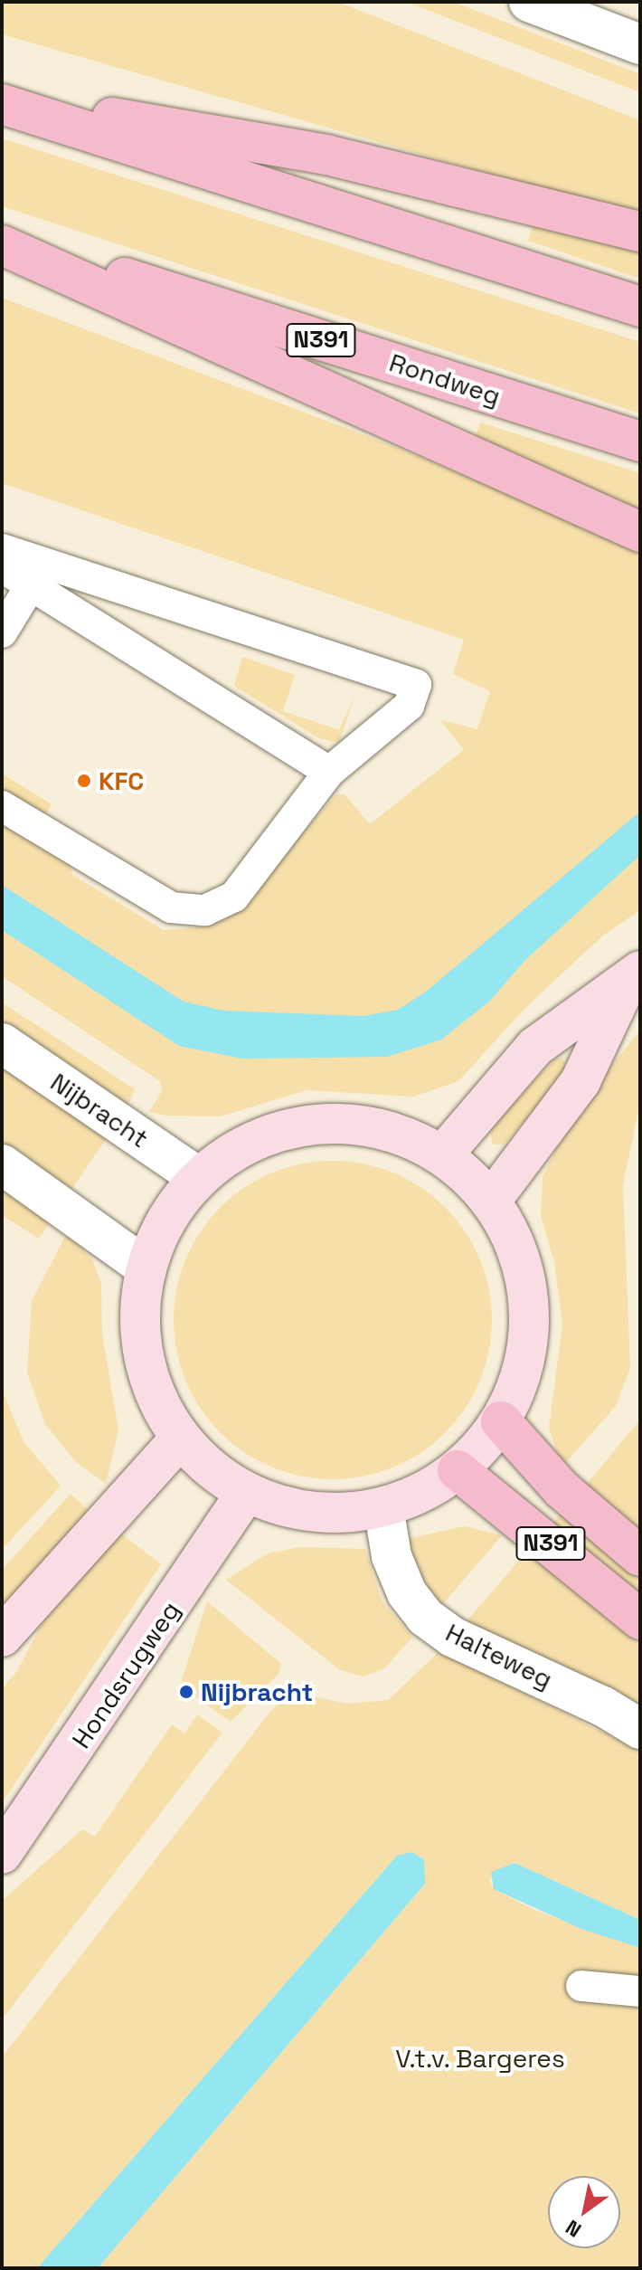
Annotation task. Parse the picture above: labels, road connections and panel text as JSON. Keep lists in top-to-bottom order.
{
  "streets": {
    "main road": ["N391", "Rondweg", "Hondsrugweg"],
    "street": ["Nijbracht", "Halteweg"]
  },
  "parks": ["V.t.v. Bargeres"],
  "places": ["KFC", "Nijbracht"],
  "north": "bottom left"
}
